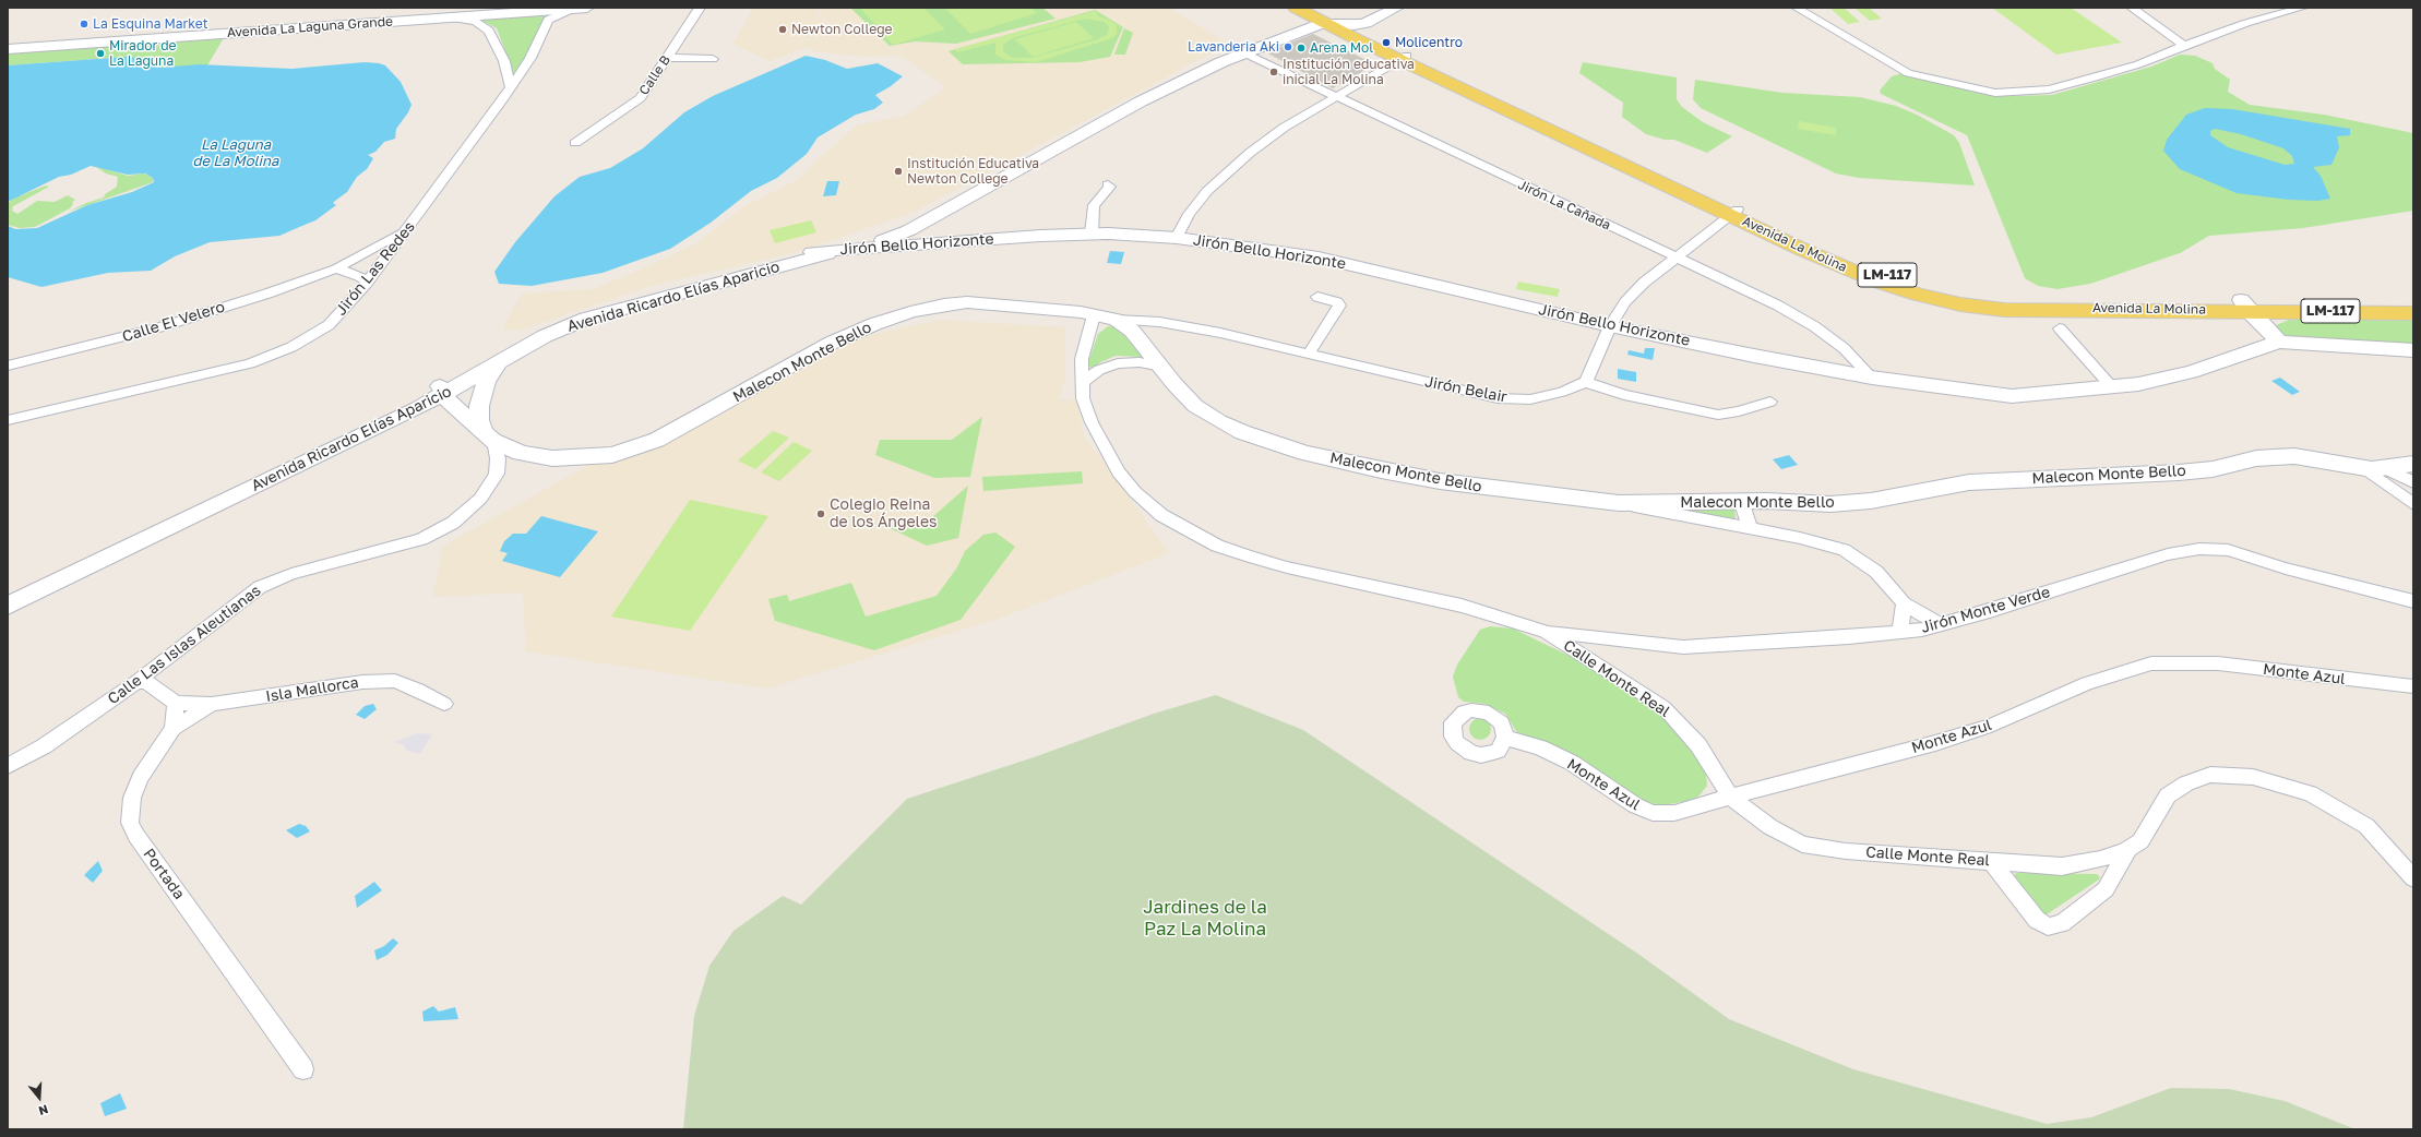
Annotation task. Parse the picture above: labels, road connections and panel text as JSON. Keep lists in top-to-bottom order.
{
  "streets": {
    "main road": ["Avenida La Molina", "LM-117"],
    "street": [
      "Avenida La Laguna Grande",
      "Calle B",
      "Jirón La Cañada",
      "Jirón Bello Horizonte",
      "Jirón Las Redes",
      "Avenida Ricardo Elías Aparicio",
      "Calle El Velero",
      "Malecon Monte Bello",
      "Jirón Belair",
      "Jirón Monte Verde",
      "Calle Las Islas Aleutianas",
      "Monte Azul",
      "Calle Monte Real",
      "Isla Mallorca",
      "Portada"
    ]
  },
  "crossings": [
    ["Avenida La Laguna Grande", "Jirón Las Redes"],
    ["Jirón La Cañada", "Jirón Bello Horizonte"],
    ["Jirón Bello Horizonte", "Avenida Ricardo Elías Aparicio"],
    ["Avenida La Molina", "Avenida Ricardo Elías Aparicio"],
    ["Jirón Las Redes", "Calle El Velero"],
    ["Avenida Ricardo Elías Aparicio", "Malecon Monte Bello"],
    ["Malecon Monte Bello", "Jirón Belair"],
    ["Malecon Monte Bello", "Calle Las Islas Aleutianas"],
    ["Malecon Monte Bello", "Calle Monte Real"],
    ["Jirón Monte Verde", "Calle Monte Real"],
    ["Monte Azul", "Calle Monte Real"],
    ["Isla Mallorca", "Portada"]
  ],
  "water": ["La Laguna de La Molina"],
  "parks": ["Jardines de la Paz La Molina"],
  "places": [
    "La Esquina Market",
    "Newton College",
    "Molicentro",
    "Lavanderia Aki",
    "Arena Mol",
    "Mirador de La Laguna",
    "Institución educativa inicial La Molina",
    "Institución Educativa Newton College",
    "Colegio Reina de los Ángeles"
  ],
  "north": "bottom"
}
